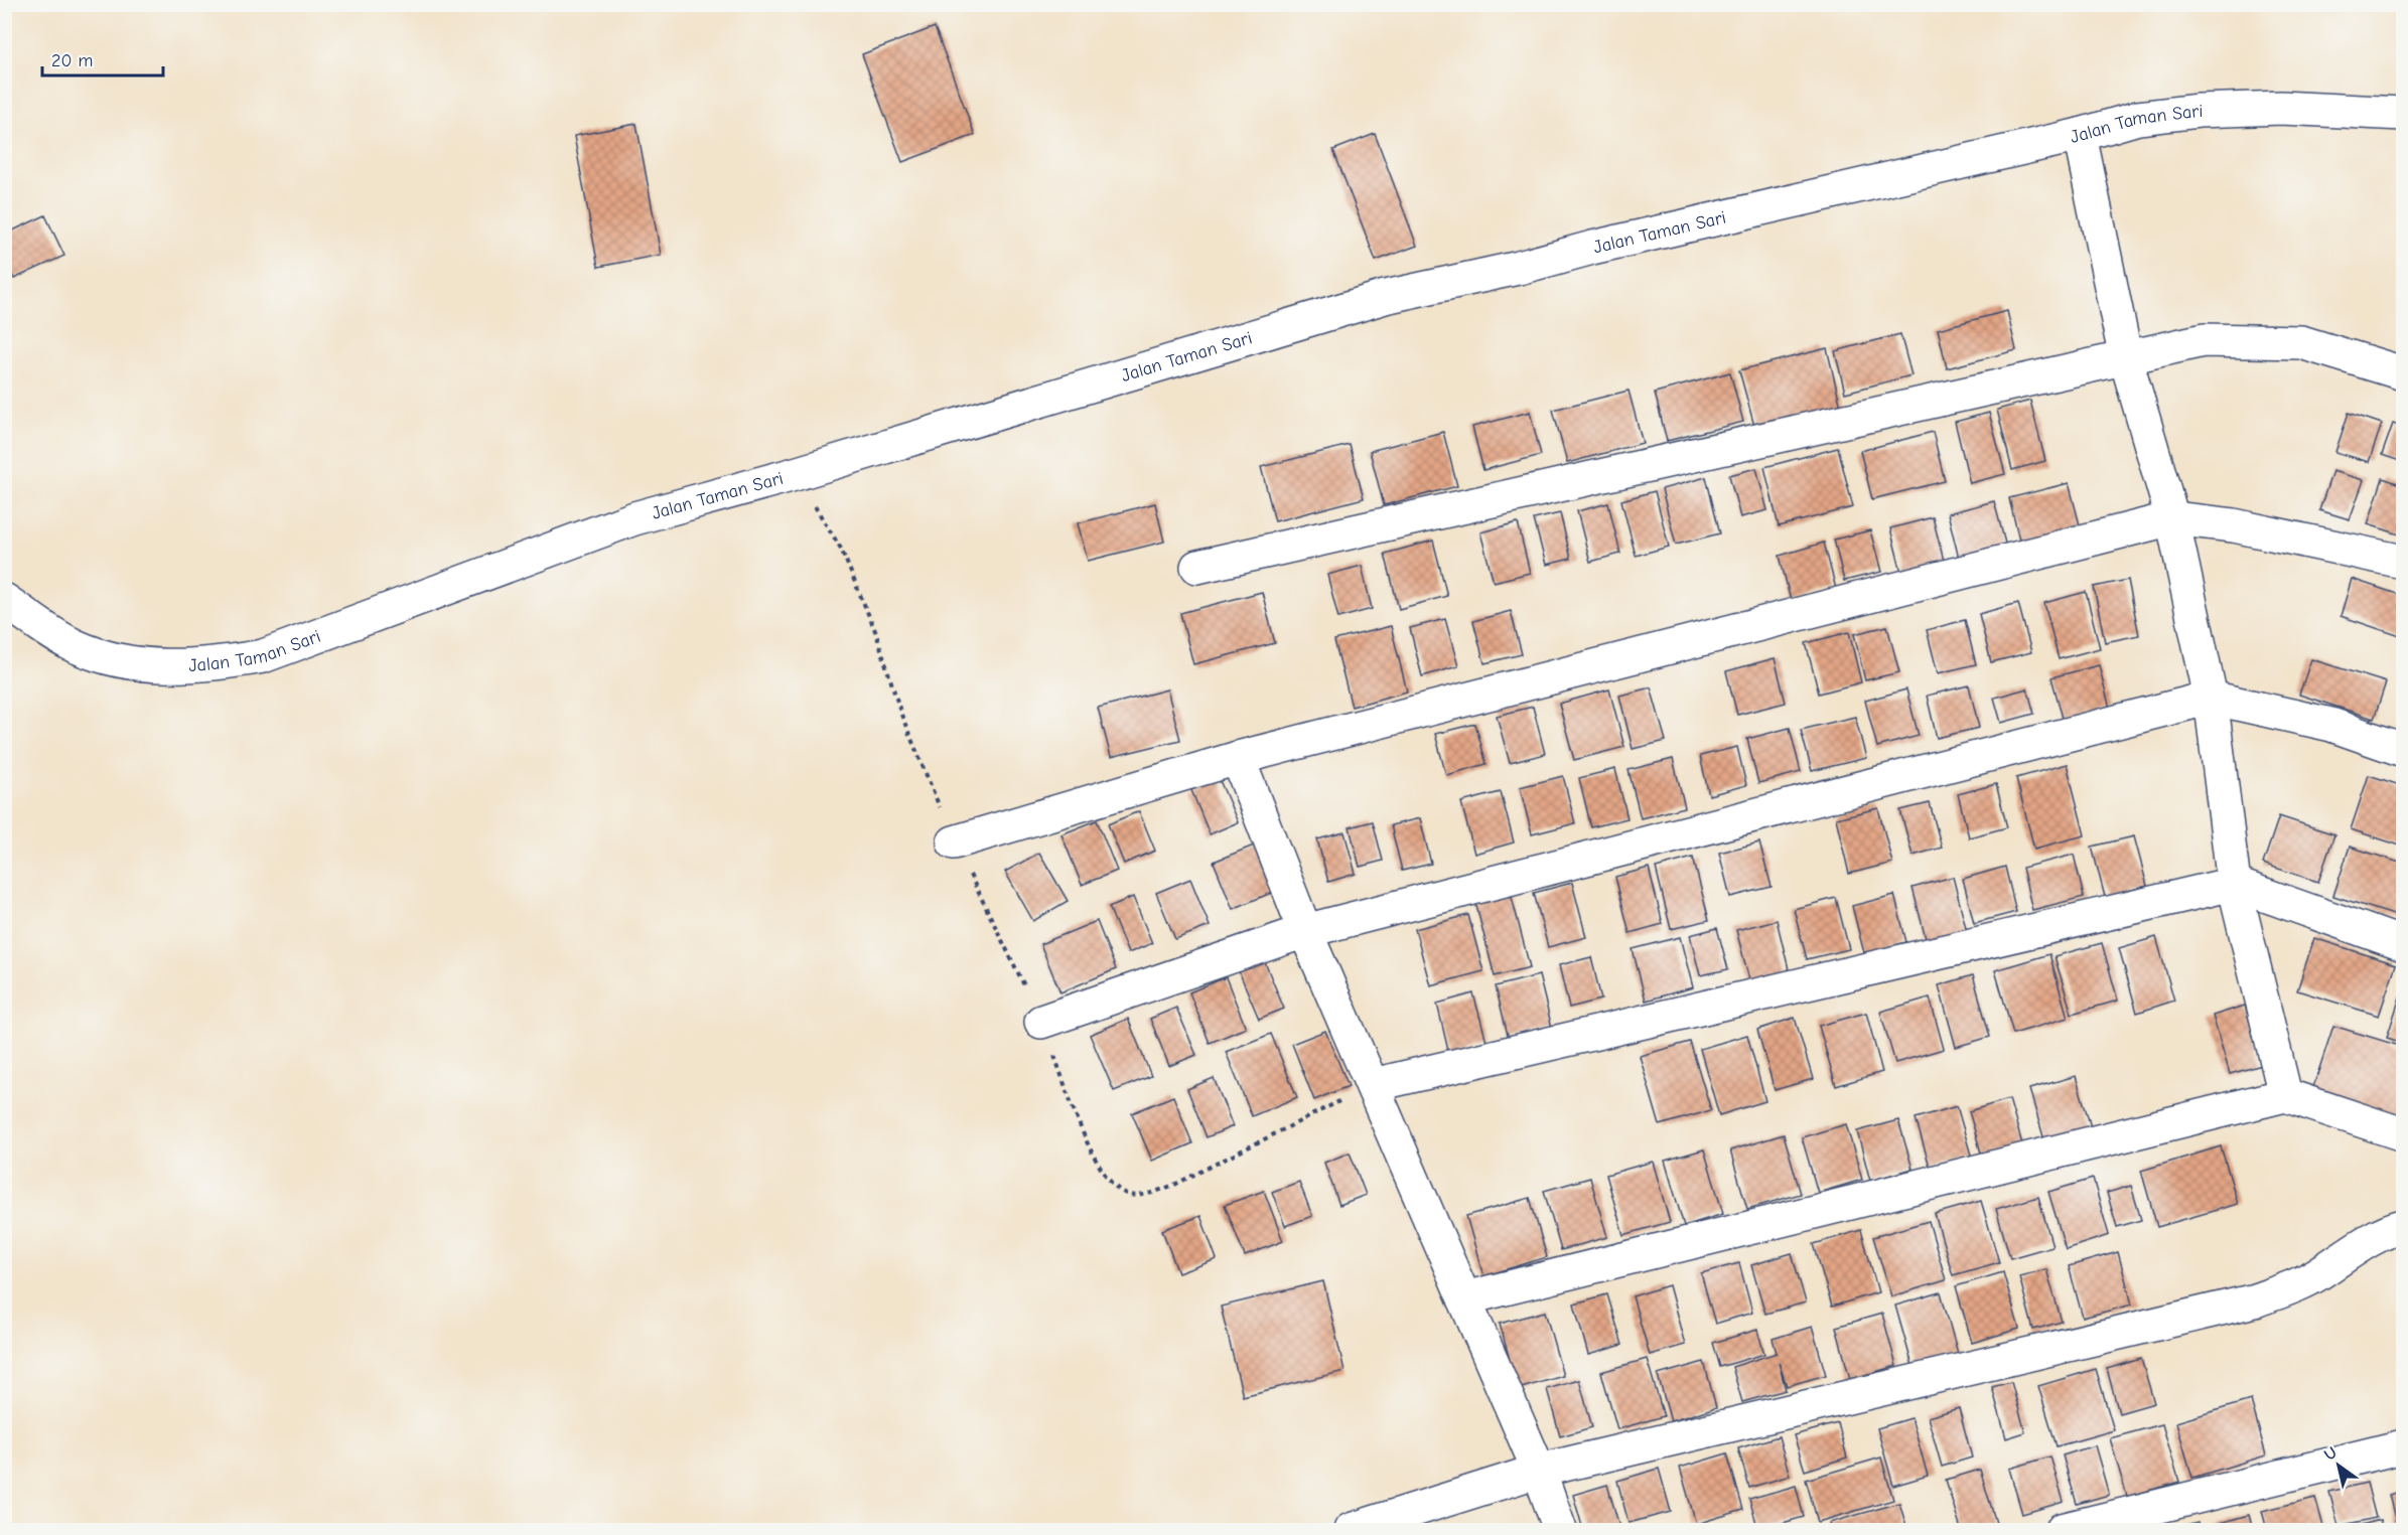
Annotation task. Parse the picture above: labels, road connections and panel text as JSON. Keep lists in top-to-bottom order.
{
  "streets": {
    "street": ["Jalan Taman Sari"]
  },
  "scale_bar": "20 m",
  "north": "top left"
}
